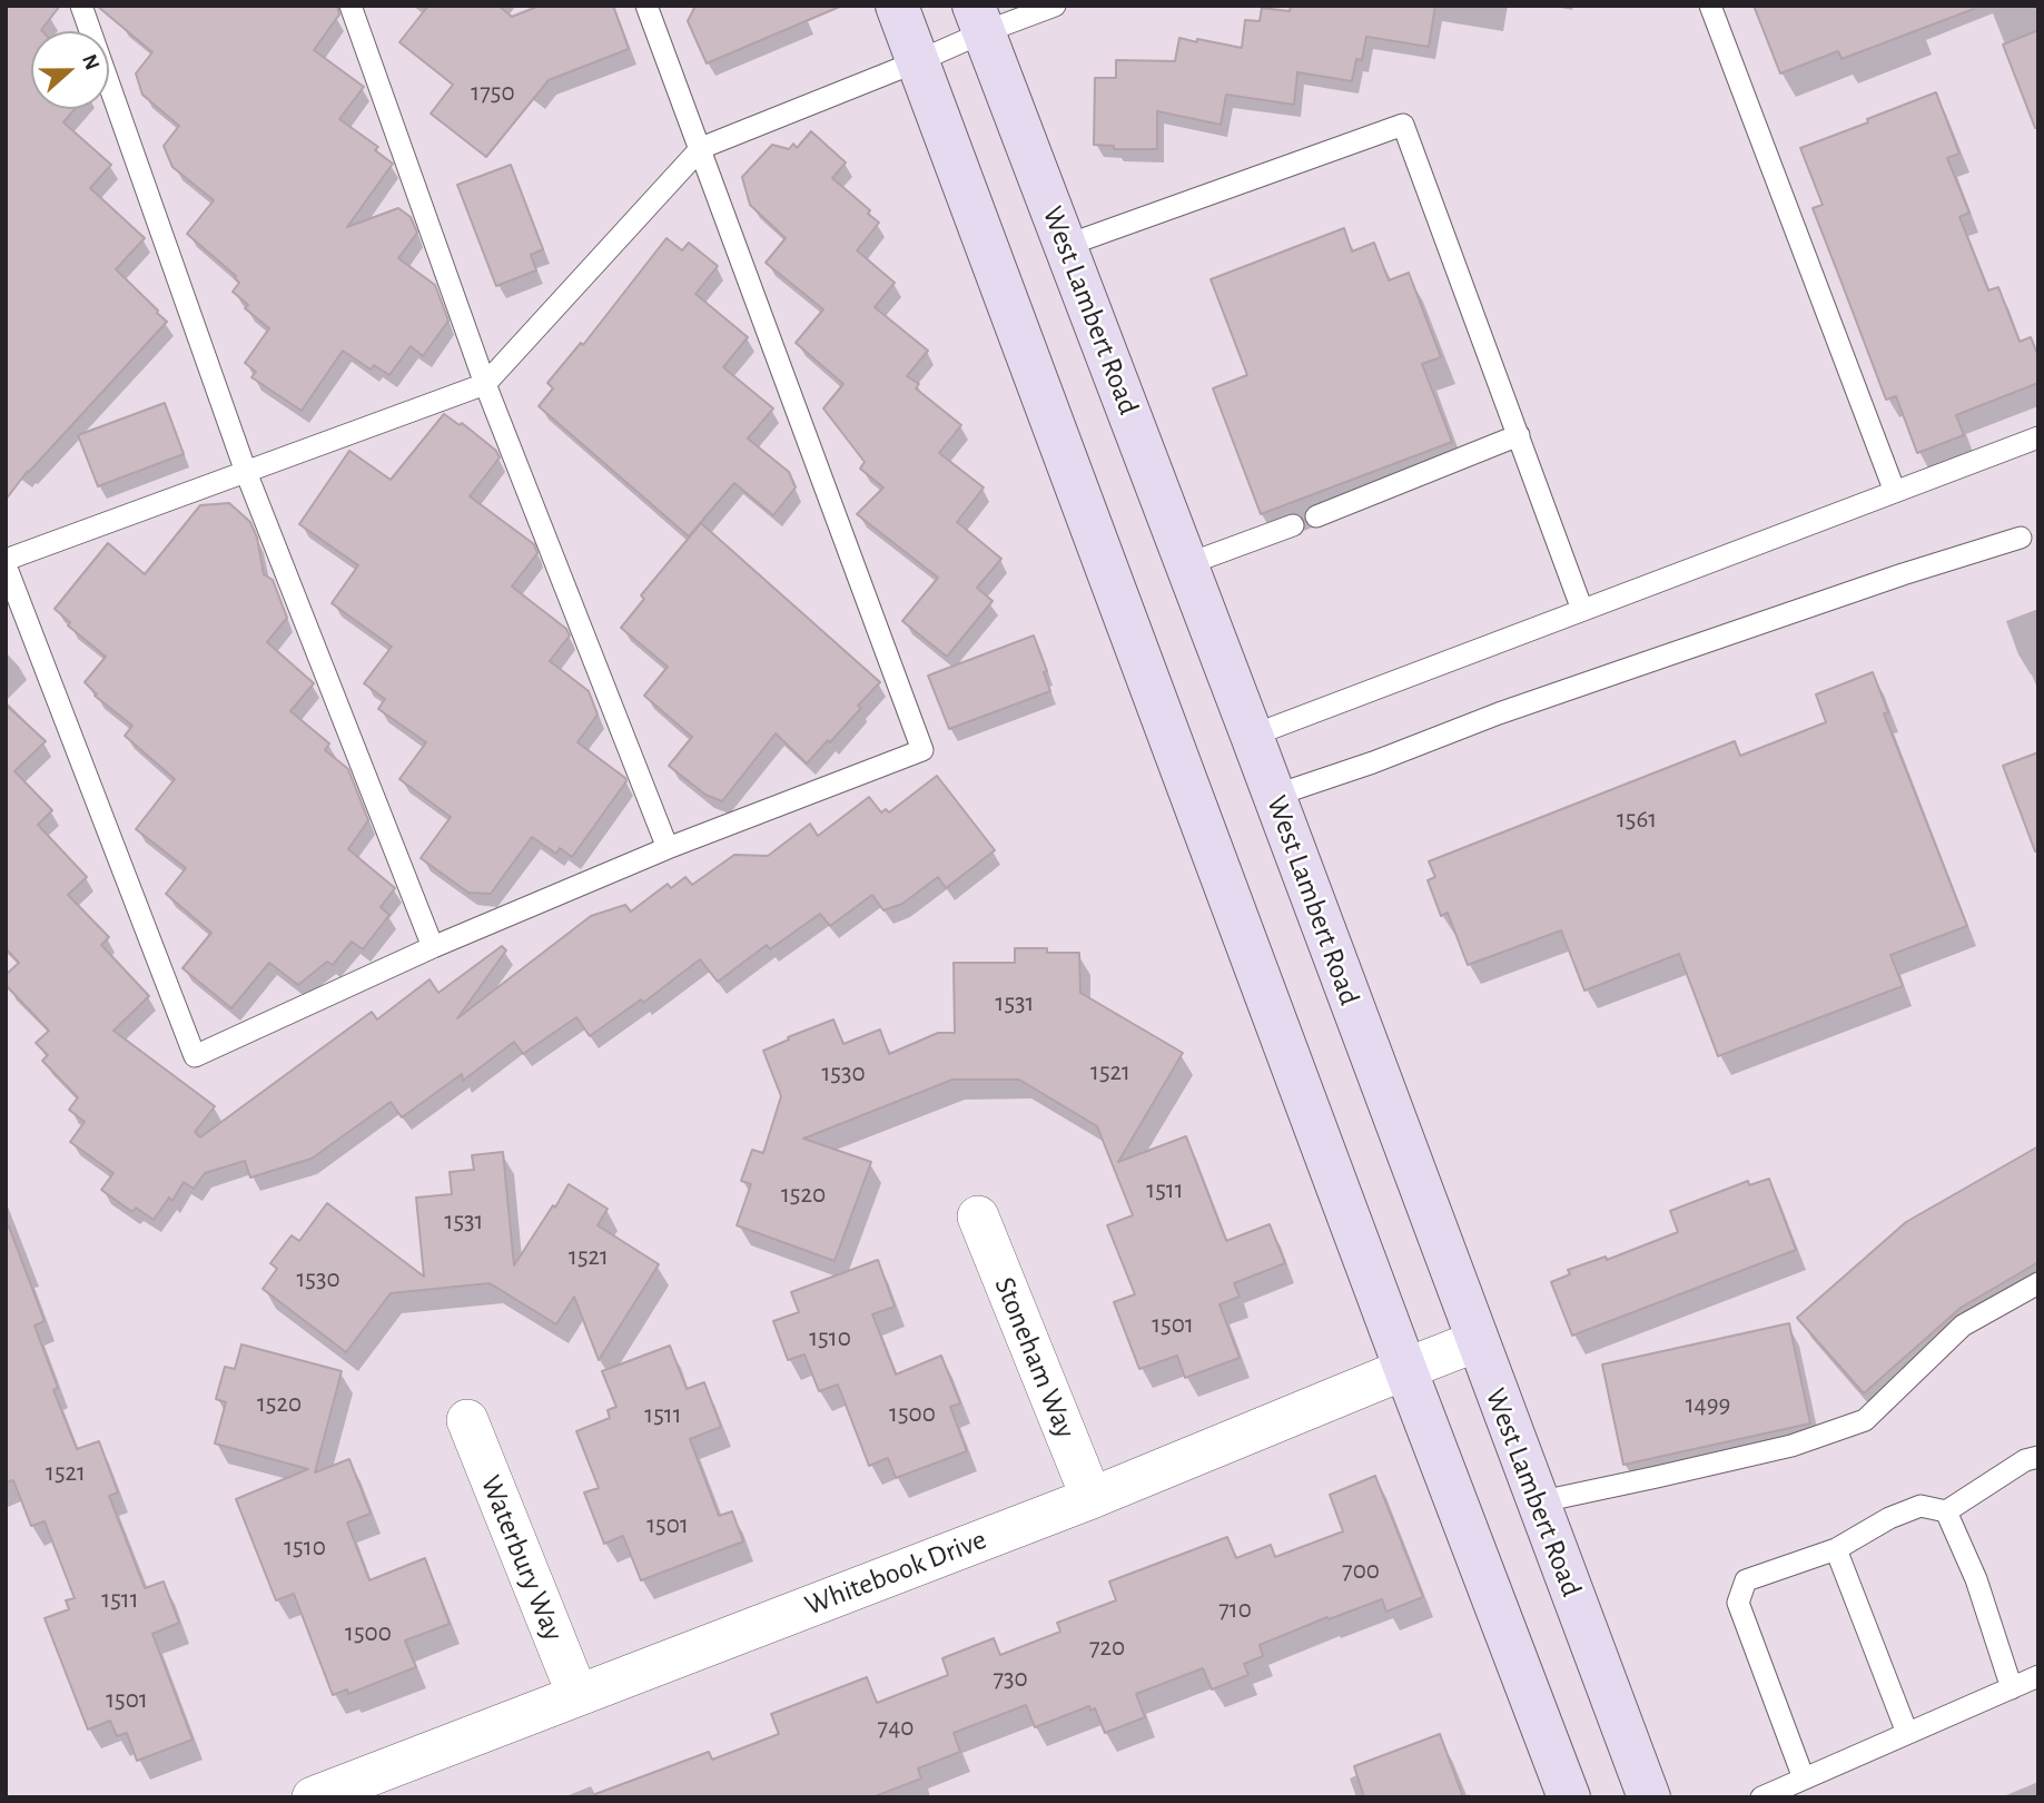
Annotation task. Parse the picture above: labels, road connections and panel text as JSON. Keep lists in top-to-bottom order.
{
  "streets": {
    "main road": ["West Lambert Road"],
    "street": ["Stoneham Way", "Waterbury Way", "Whitebook Drive"]
  },
  "crossings": [
    ["West Lambert Road", "Whitebook Drive"],
    ["Stoneham Way", "Whitebook Drive"],
    ["Waterbury Way", "Whitebook Drive"]
  ],
  "house_numbers": [
    "1750",
    "1561",
    "1531",
    "1521",
    "1530",
    "1511",
    "1520",
    "1531",
    "1521",
    "1530",
    "1501",
    "1510",
    "1520",
    "1499",
    "1500",
    "1511",
    "1521",
    "1501",
    "1510",
    "700",
    "1511",
    "710",
    "1500",
    "720",
    "730",
    "1501",
    "740"
  ],
  "north": "right"
}
